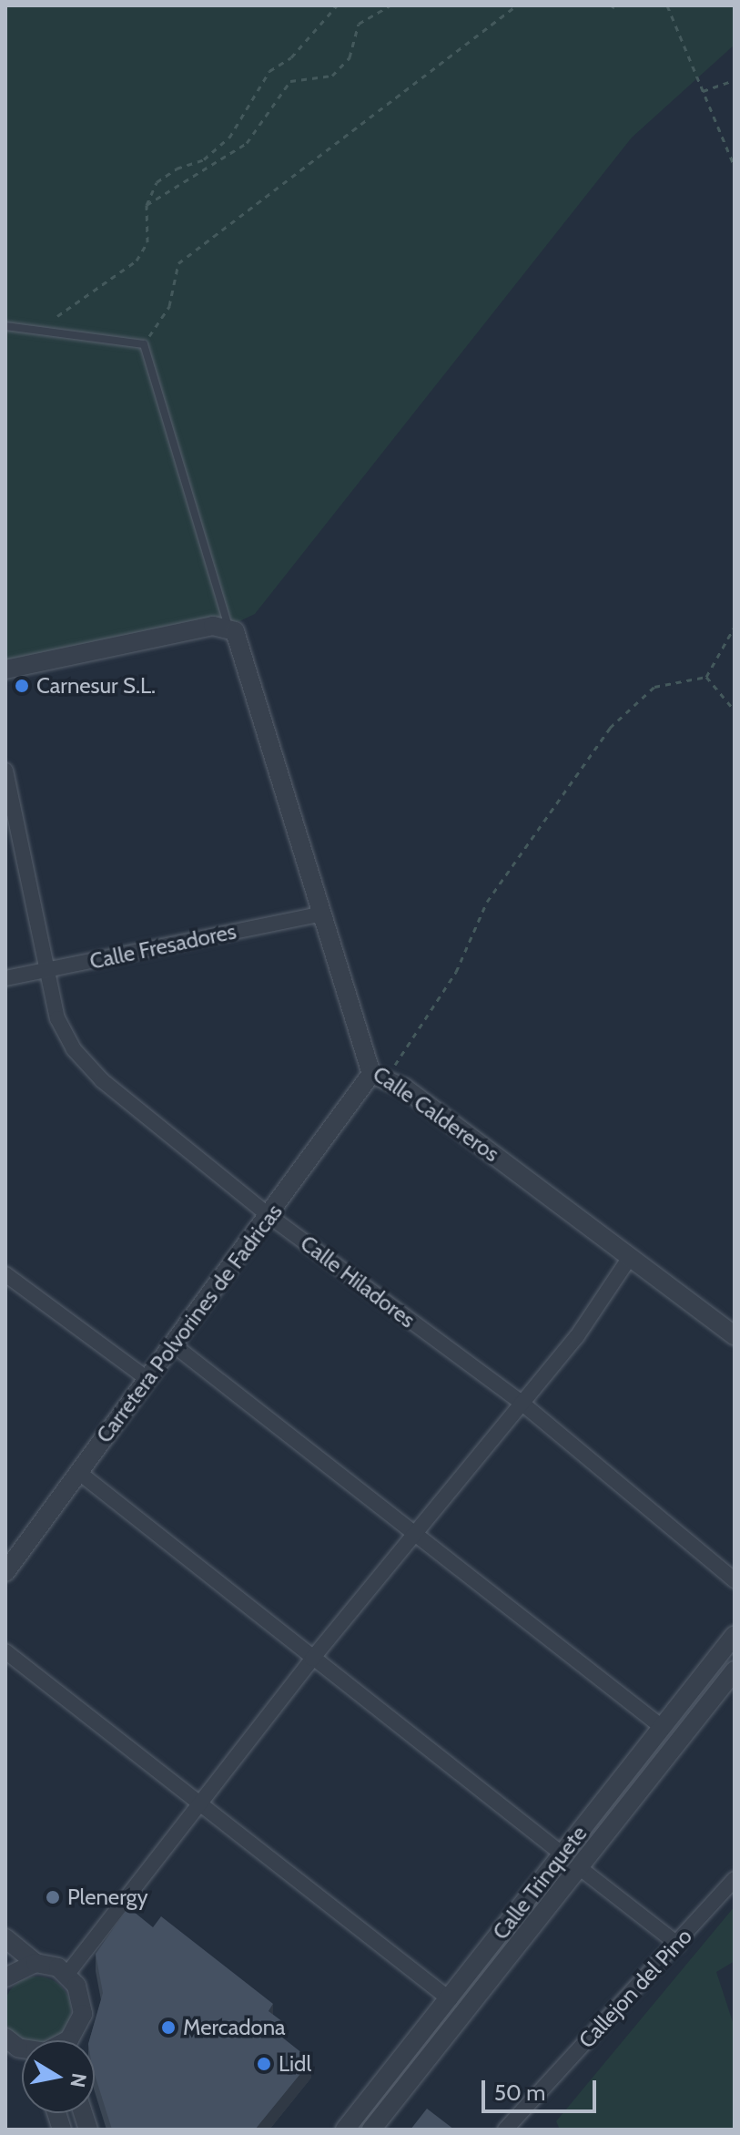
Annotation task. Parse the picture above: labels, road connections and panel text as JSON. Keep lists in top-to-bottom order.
{
  "streets": {
    "street": [
      "Calle Fresadores",
      "Calle Caldereros",
      "Calle Hiladores",
      "Carretera Polvorines de Fadricas",
      "Calle Trinquete",
      "Callejon del Pino"
    ]
  },
  "crossings": [
    ["Calle Fresadores", "Calle Caldereros"],
    ["Calle Fresadores", "Calle Hiladores"],
    ["Calle Caldereros", "Carretera Polvorines de Fadricas"],
    ["Calle Hiladores", "Carretera Polvorines de Fadricas"]
  ],
  "places": [
    "Carnesur S.L.",
    "Plenergy",
    "Mercadona",
    "Lidl"
  ],
  "scale_bar": "50 m",
  "north": "right"
}
